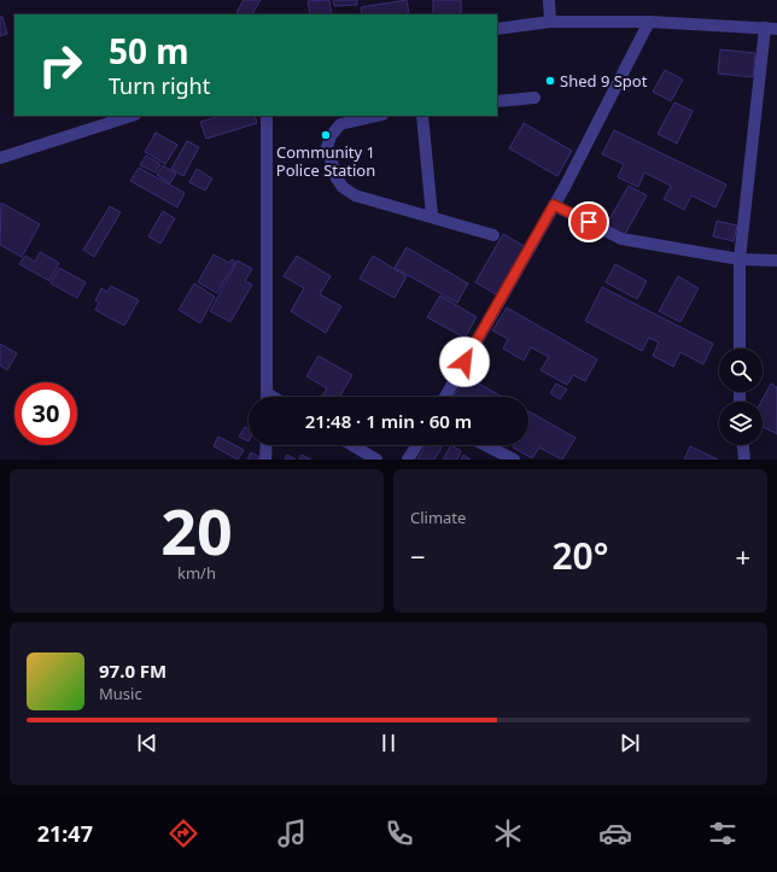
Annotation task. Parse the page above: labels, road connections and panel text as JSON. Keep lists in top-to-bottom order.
{
  "places": ["Shed 9 Spot", "Community 1 Police Station"],
  "page": {
    "turn": ["50 m", "Turn right"],
    "limit": "30",
    "trip": "21:48 · 1 min · 60 m",
    "tile": [
      ["20", "km/h"],
      "Climate"
    ],
    "heat": ["−", "20°", "+"],
    "song": ["97.0 FM", "Music"],
    "tabs": "21:47"
  }
}
